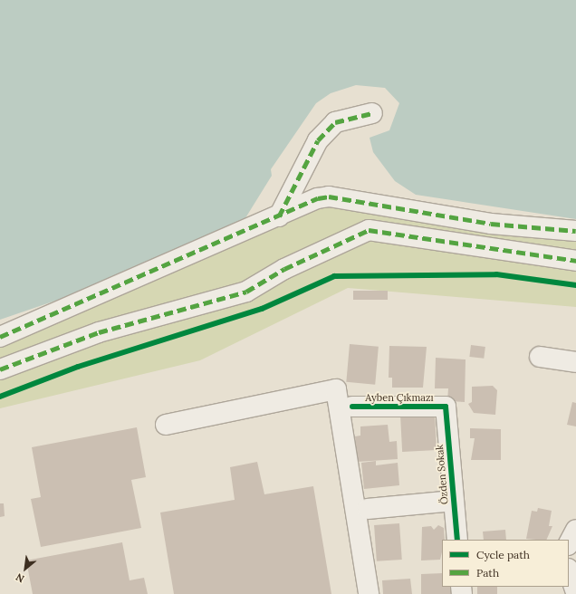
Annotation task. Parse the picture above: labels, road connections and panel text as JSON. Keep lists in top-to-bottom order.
{
  "streets": {
    "street": ["Ayben Çıkmazı", "Özden Sokak"]
  },
  "crossings": [
    ["Ayben Çıkmazı", "Özden Sokak"]
  ],
  "legend": ["Cycle path", "Path"],
  "north": "bottom left"
}
